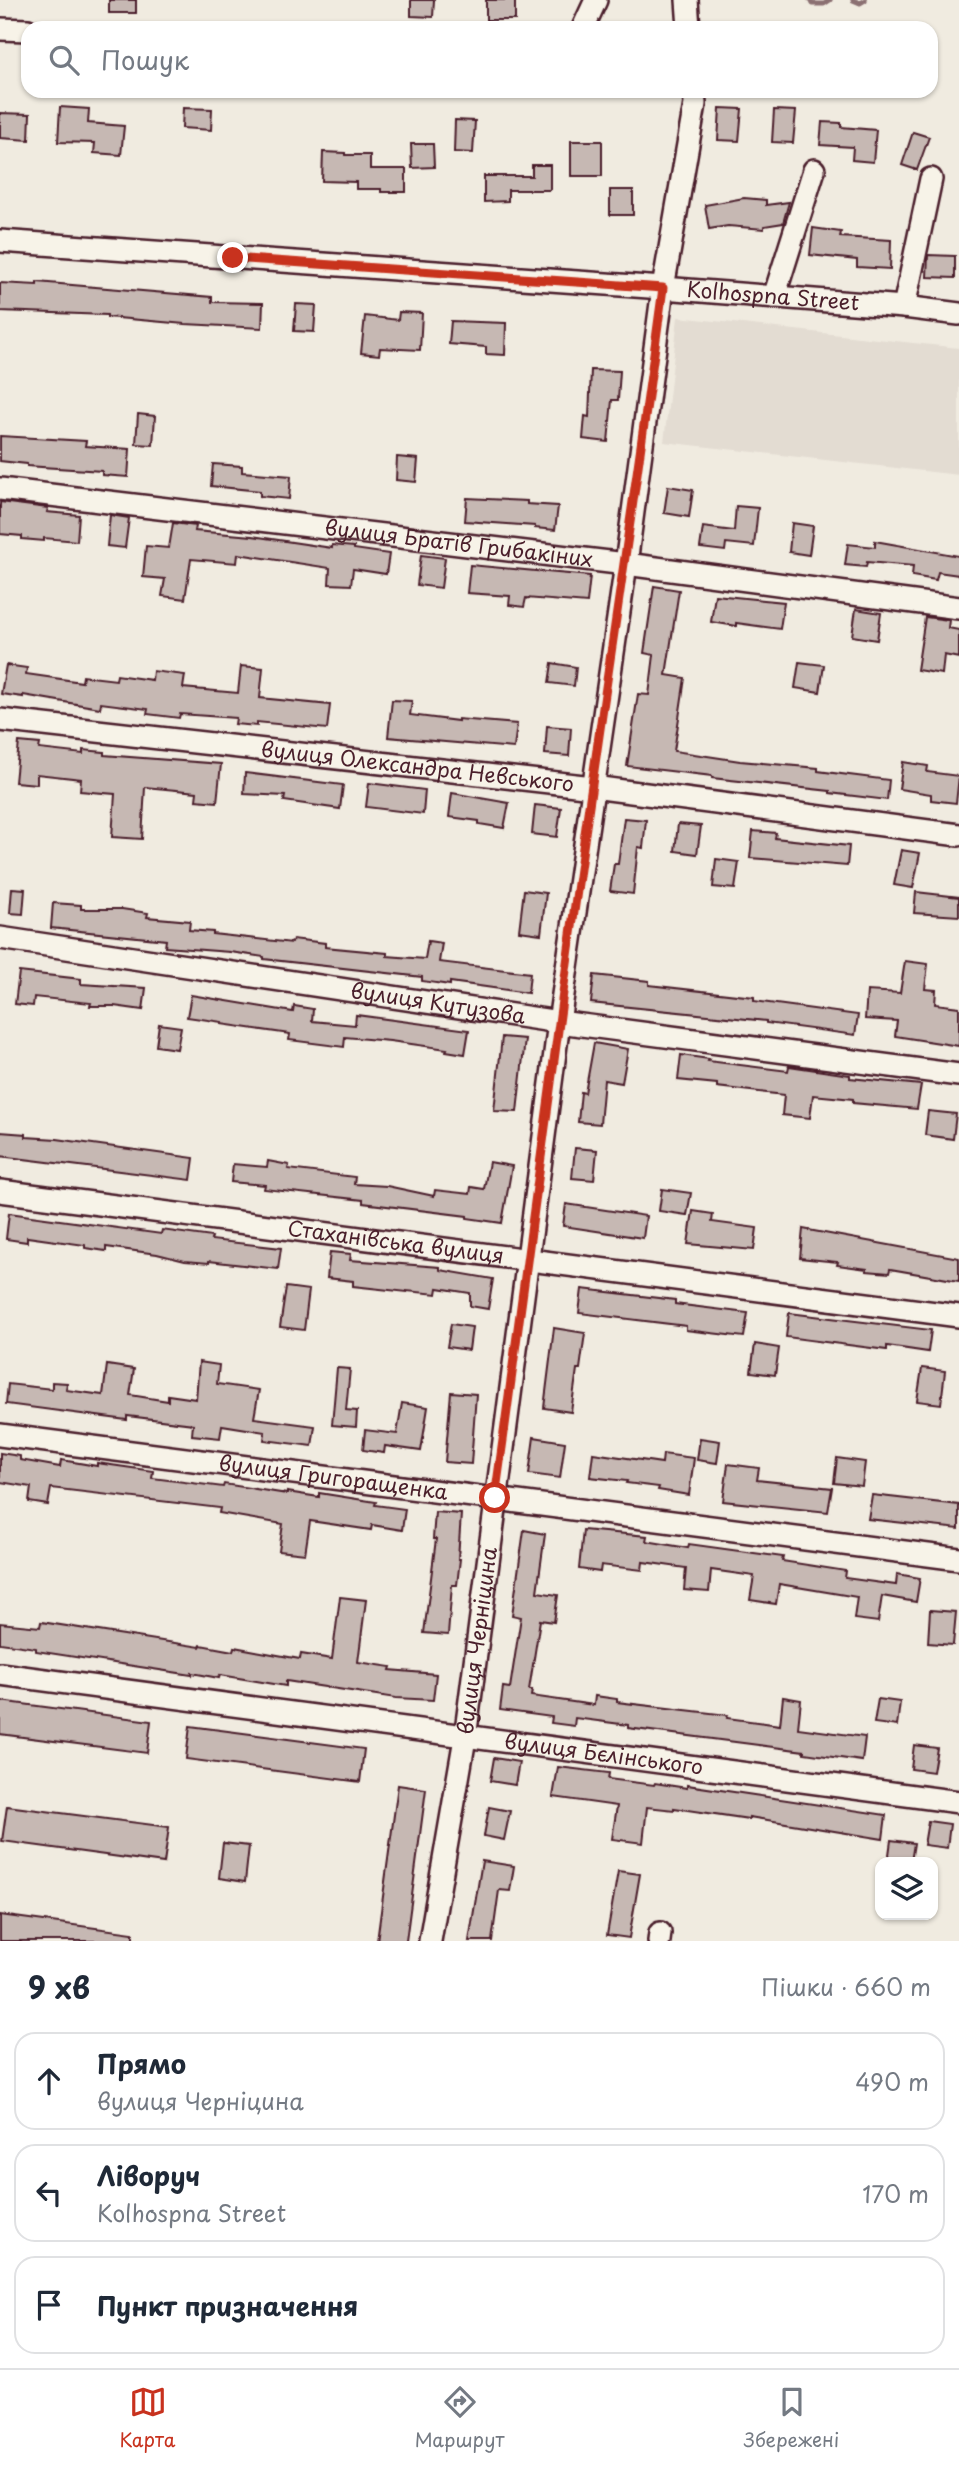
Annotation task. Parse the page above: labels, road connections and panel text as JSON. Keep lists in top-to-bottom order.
{
  "streets": {
    "street": [
      "Kolhospna Street",
      "вулиця Братів Грибакіних",
      "вулиця Олександра Невського",
      "вулиця Кутузова",
      "Стаханівська вулиця",
      "вулиця Григоращенка",
      "вулиця Черніцина",
      "вулиця Бєлінського"
    ]
  },
  "crossings": [
    ["Kolhospna Street", "вулиця Черніцина"],
    ["вулиця Братів Грибакіних", "вулиця Черніцина"],
    ["вулиця Олександра Невського", "вулиця Черніцина"],
    ["вулиця Кутузова", "вулиця Черніцина"],
    ["Стаханівська вулиця", "вулиця Черніцина"],
    ["вулиця Григоращенка", "вулиця Черніцина"],
    ["вулиця Черніцина", "вулиця Бєлінського"]
  ],
  "page": {
    "search": "Пошук",
    "heading": ["9 хв", "Пішки · 660 m"],
    "list": [
      ["Прямо", "вулиця Черніцина", "490 m"],
      ["Ліворуч", "Kolhospna Street", "170 m"],
      "Пункт призначення"
    ],
    "nav": ["Карта", "Маршрут", "Збережені"]
  }
}
